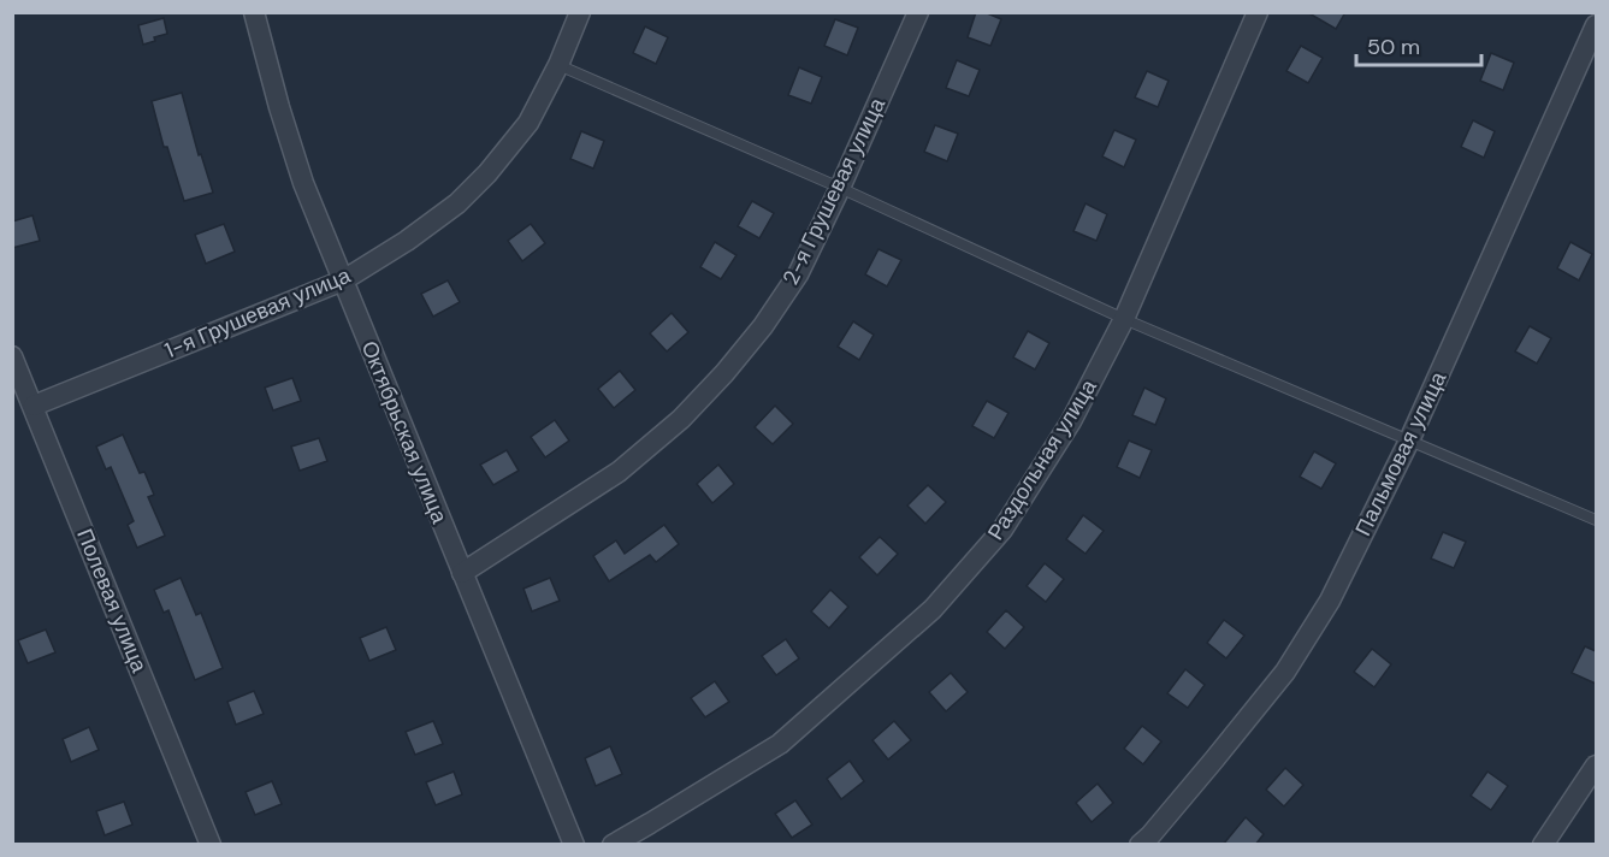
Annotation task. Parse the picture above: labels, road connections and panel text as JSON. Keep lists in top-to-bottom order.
{
  "streets": {
    "street": [
      "2-я Грушевая улица",
      "1-я Грушевая улица",
      "Октябрьская улица",
      "Пальмовая улица",
      "Раздольная улица",
      "Полевая улица"
    ]
  },
  "crossings": [
    ["2-я Грушевая улица", "Октябрьская улица"],
    ["1-я Грушевая улица", "Октябрьская улица"],
    ["1-я Грушевая улица", "Полевая улица"]
  ],
  "scale_bar": "50 m"
}
